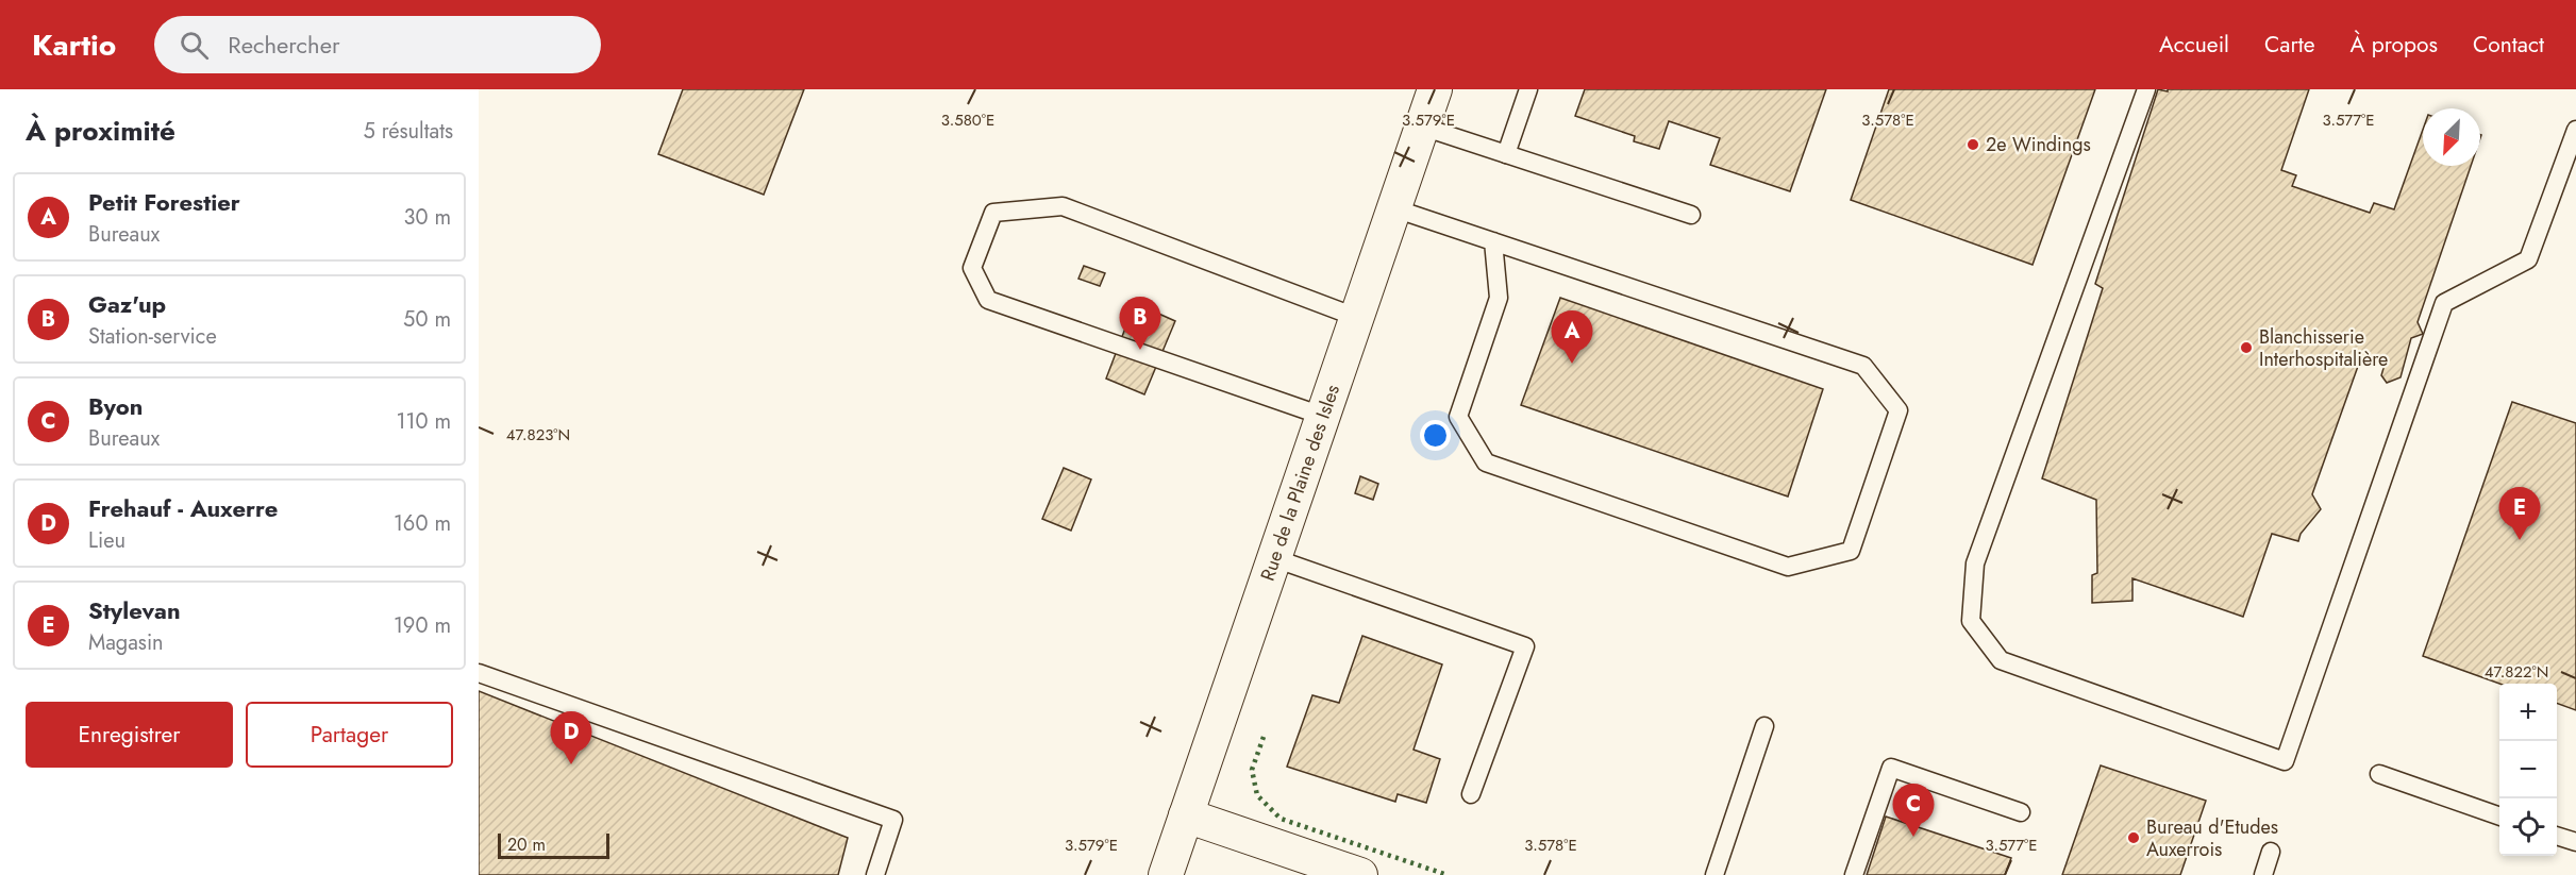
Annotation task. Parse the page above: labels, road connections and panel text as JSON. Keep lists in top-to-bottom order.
{
  "streets": {
    "street": ["Rue de la Plaine des Isles"]
  },
  "places": ["2e Windings", "Blanchisserie Interhospitalière", "Bureau d'Etudes Auxerrois"],
  "scale_bar": "20 m",
  "north": "bottom left",
  "page": {
    "header": "Kartio",
    "search": "Rechercher",
    "nav": [
      "Accueil",
      "Carte",
      "À propos",
      "Contact"
    ],
    "heading": ["À proximité", "5 résultats"],
    "list": [
      {
        "mark": "A",
        "name": "Petit Forestier",
        "note": "Bureaux",
        "value": "30 m"
      },
      {
        "mark": "B",
        "name": "Gaz'up",
        "note": "Station-service",
        "value": "50 m"
      },
      {
        "mark": "C",
        "name": "Byon",
        "note": "Bureaux",
        "value": "110 m"
      },
      {
        "mark": "D",
        "name": "Frehauf - Auxerre",
        "note": "Lieu",
        "value": "160 m"
      },
      {
        "mark": "E",
        "name": "Stylevan",
        "note": "Magasin",
        "value": "190 m"
      }
    ],
    "pins": [
      "B",
      "A",
      "E",
      "D",
      "C"
    ],
    "buttons": ["Enregistrer", "Partager"],
    "map_buttons": ["+", "−"],
    "scale": "20 m"
  },
  "coordinates": [
    "3.580°E",
    "3.579°E",
    "3.578°E",
    "3.577°E",
    "47.823°N",
    "47.822°N"
  ]
}
